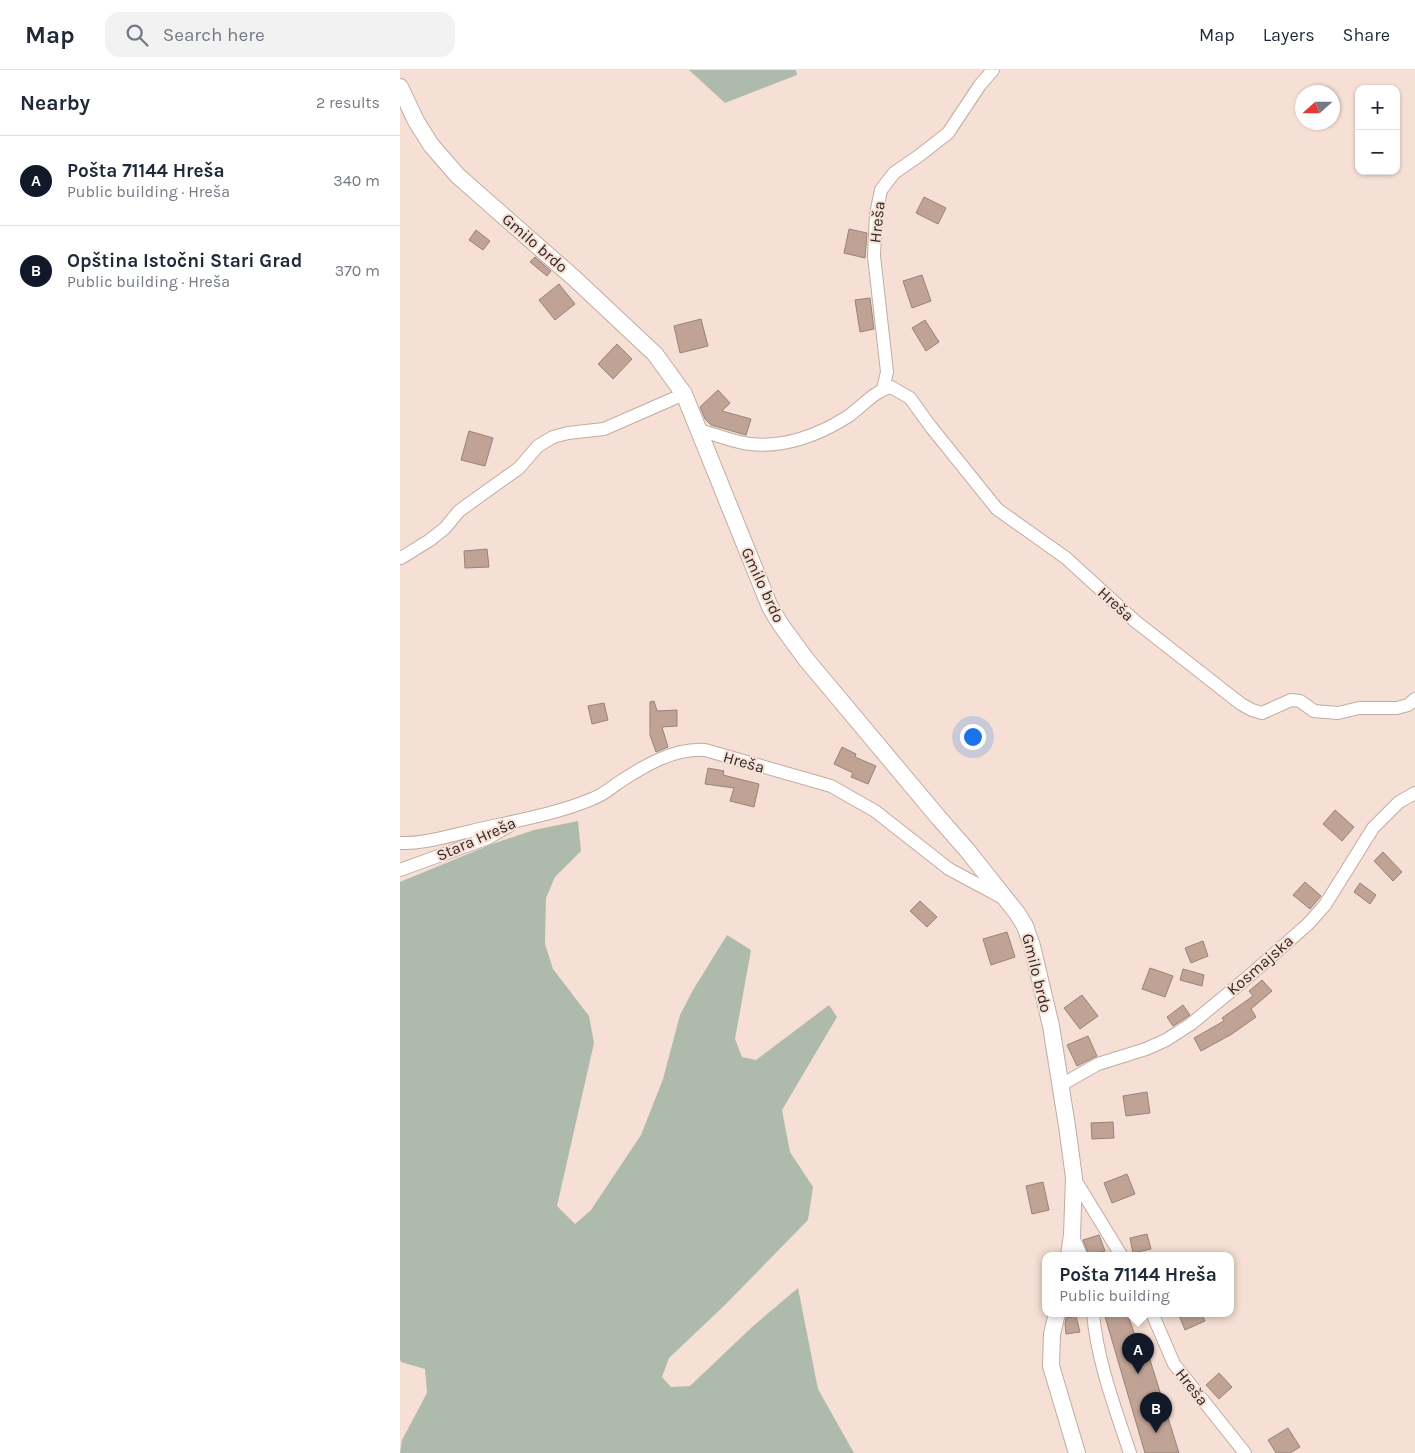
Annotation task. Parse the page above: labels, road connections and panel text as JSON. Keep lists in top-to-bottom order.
{
  "streets": {
    "main road": ["Gmilo brdo"],
    "street": ["Hreša", "Stara Hreša", "Kosmajska"]
  },
  "crossings": [
    ["Hreša", "Gmilo brdo"],
    ["Hreša", "Stara Hreša"],
    ["Gmilo brdo", "Kosmajska"]
  ],
  "north": "left",
  "page": {
    "header": "Map",
    "search": "Search here",
    "nav": ["Map", "Layers", "Share"],
    "heading": ["Nearby", "2 results"],
    "map_buttons": ["+", "−"],
    "list": [
      {
        "mark": "A",
        "name": "Pošta 71144 Hreša",
        "note": "Public building · Hreša",
        "value": "340 m"
      },
      {
        "mark": "B",
        "name": "Opština Istočni Stari Grad",
        "note": "Public building · Hreša",
        "value": "370 m"
      }
    ],
    "popup": ["Pošta 71144 Hreša", "Public building"],
    "pins": ["A", "B"]
  }
}
